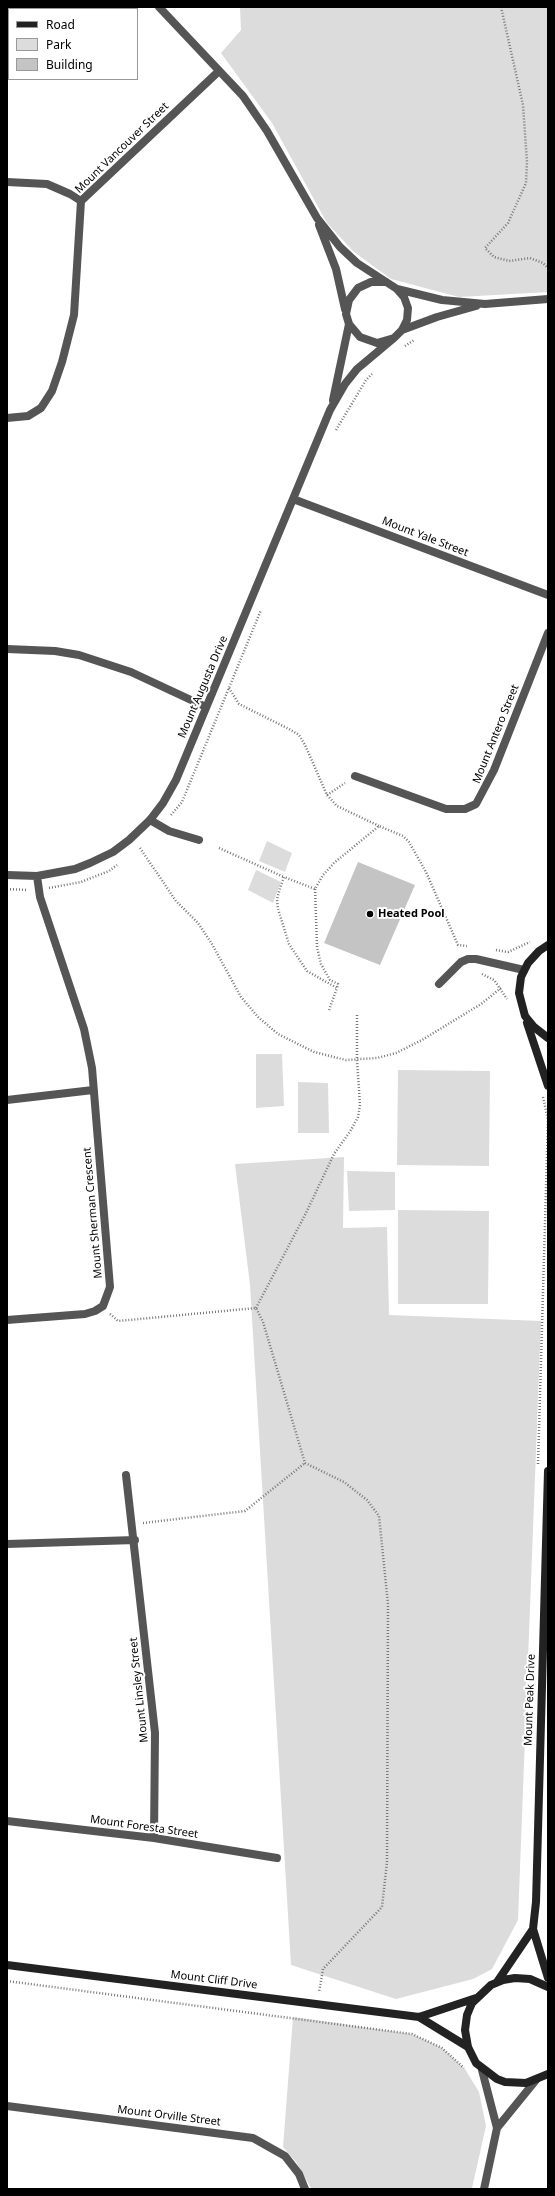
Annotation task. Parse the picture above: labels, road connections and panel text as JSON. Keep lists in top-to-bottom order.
{
  "streets": {
    "street": [
      "Mount Vancouver Street",
      "Mount Yale Street",
      "Mount Augusta Drive",
      "Mount Antero Street",
      "Mount Sherman Crescent",
      "Mount Linsley Street",
      "Mount Peak Drive",
      "Mount Foresta Street",
      "Mount Cliff Drive",
      "Mount Orville Street"
    ]
  },
  "crossings": [
    ["Mount Yale Street", "Mount Augusta Drive"],
    ["Mount Augusta Drive", "Mount Sherman Crescent"],
    ["Mount Linsley Street", "Mount Foresta Street"],
    ["Mount Peak Drive", "Mount Cliff Drive"]
  ],
  "places": ["Heated Pool"],
  "legend": ["Road", "Park", "Building"]
}
